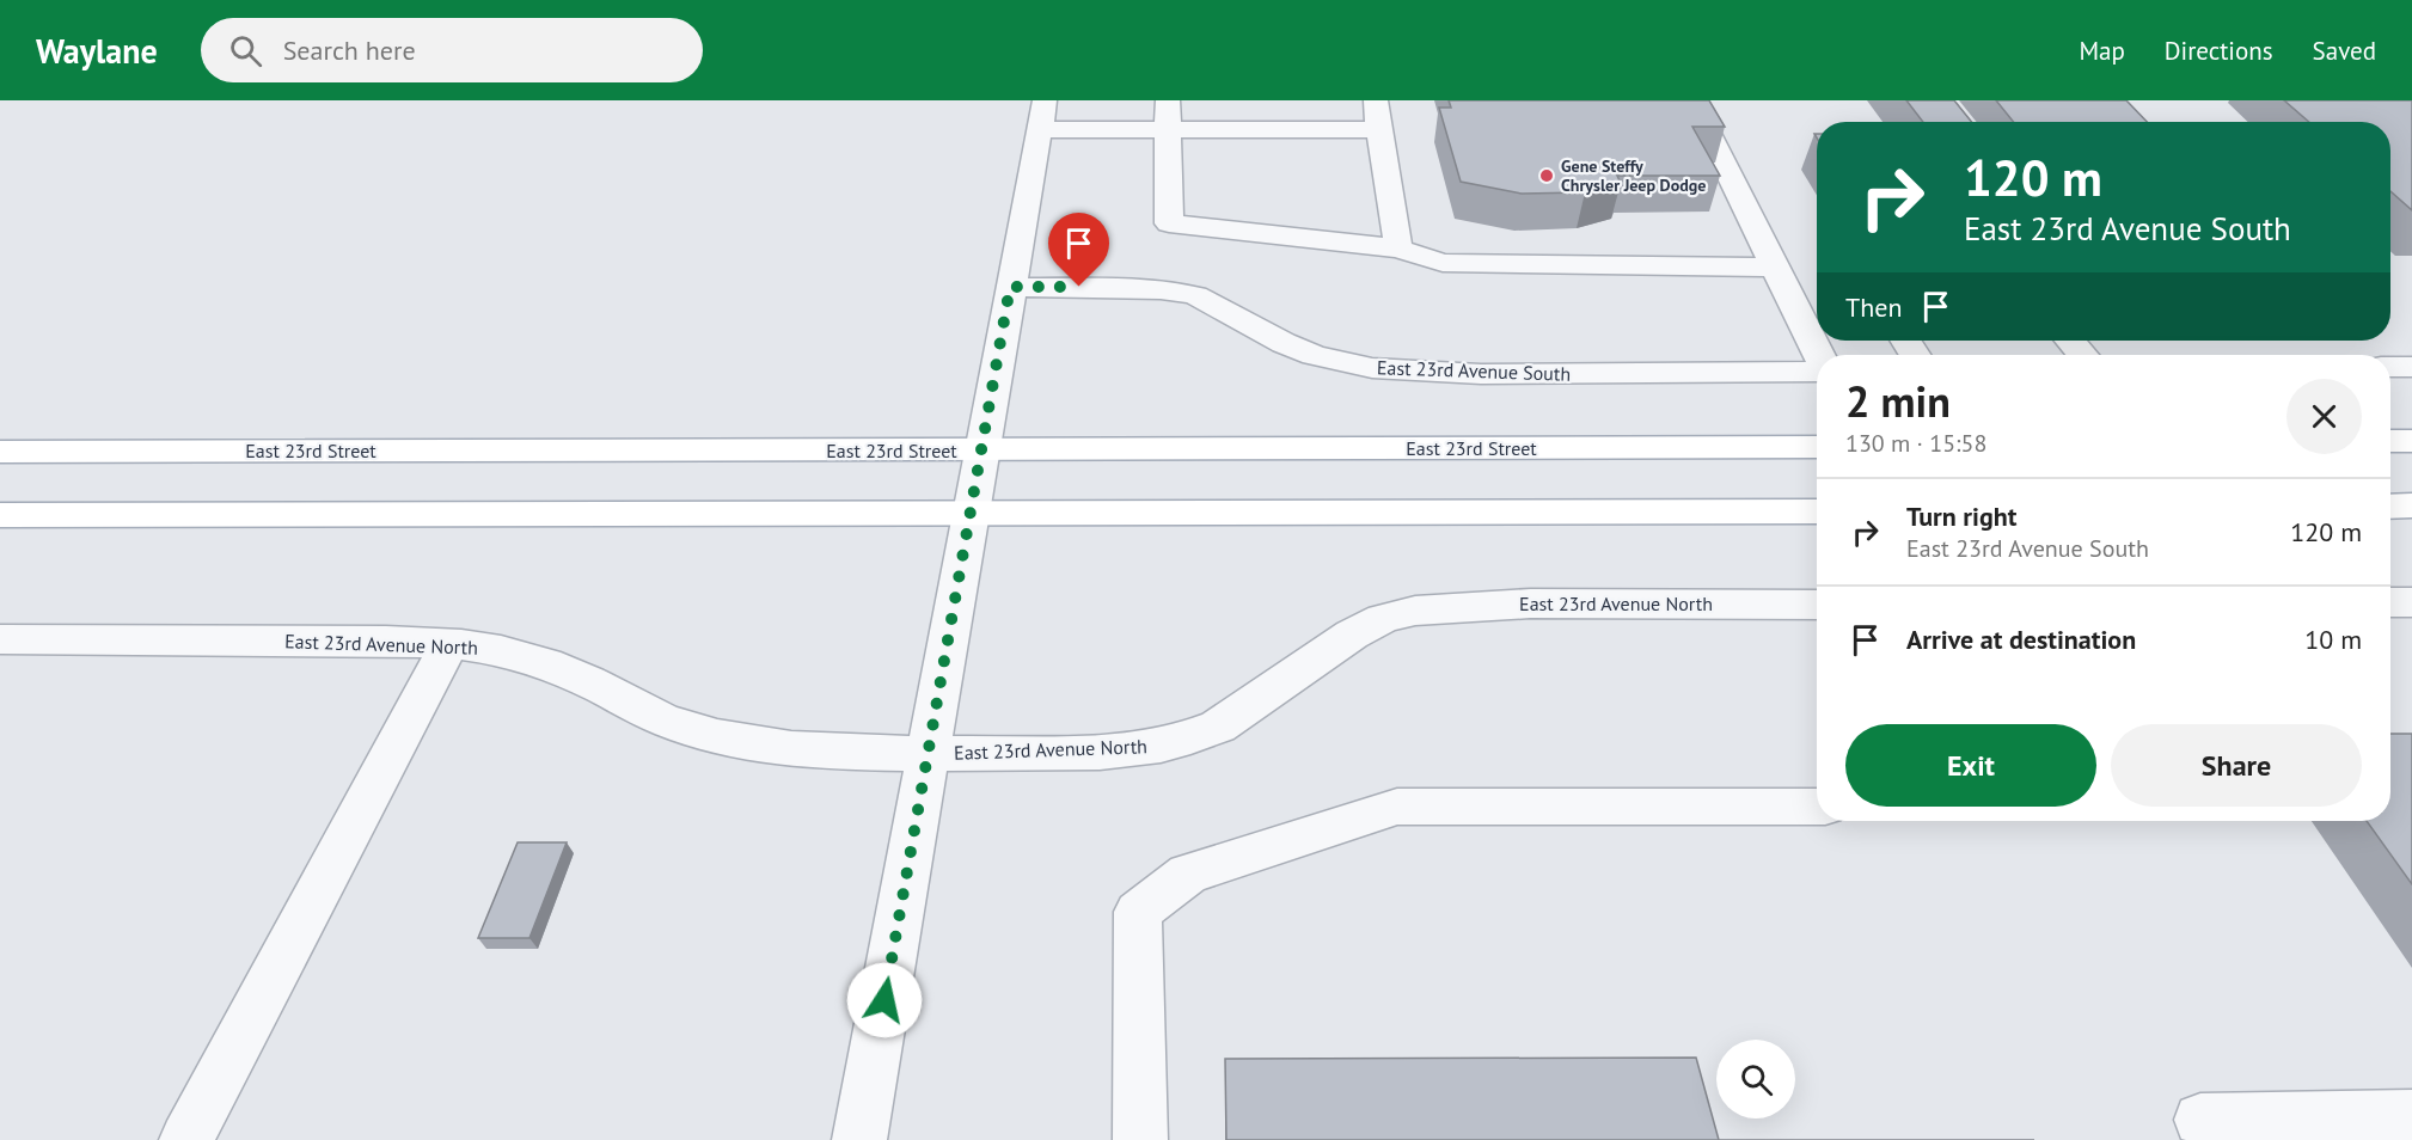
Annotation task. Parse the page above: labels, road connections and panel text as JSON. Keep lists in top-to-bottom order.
{
  "streets": {
    "main road": ["East 23rd Street"],
    "street": ["East 23rd Avenue South", "East 23rd Avenue North"]
  },
  "places": ["Gene Steffy Chrysler Jeep Dodge"],
  "page": {
    "header": "Waylane",
    "search": "Search here",
    "nav": ["Map", "Directions", "Saved"],
    "turn": ["120 m", "East 23rd Avenue South"],
    "then": "Then",
    "heading": ["2 min", "130 m · 15:58"],
    "list": [
      {
        "name": "Turn right",
        "note": "East 23rd Avenue South",
        "value": "120 m"
      },
      {
        "name": "Arrive at destination",
        "value": "10 m"
      }
    ],
    "buttons": ["Exit", "Share"]
  }
}
